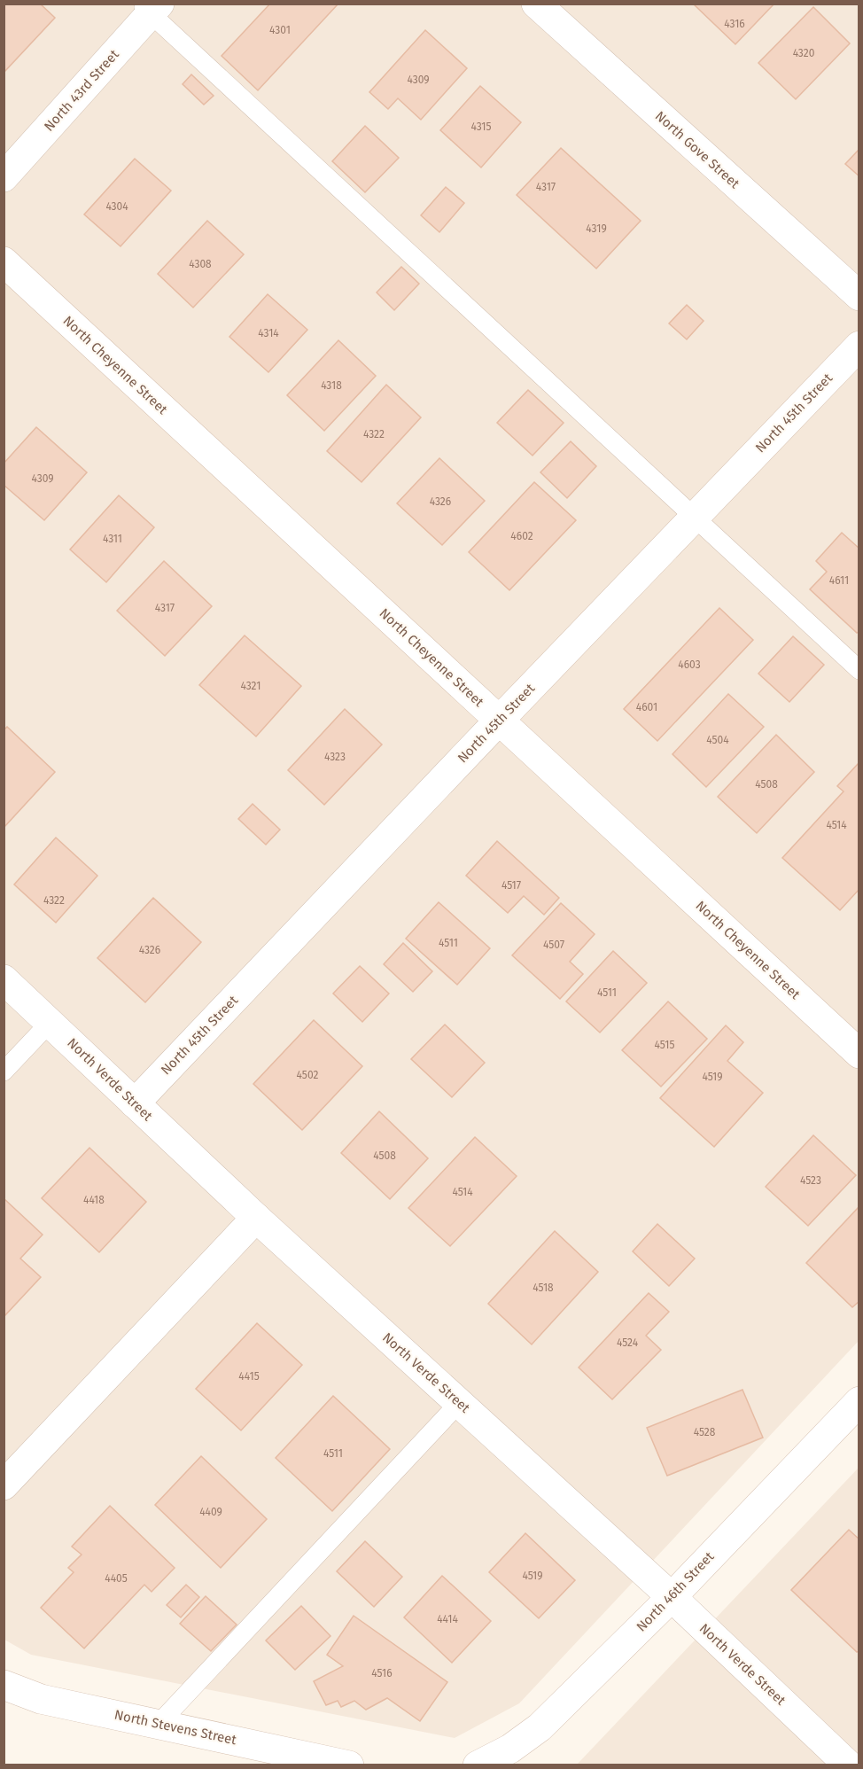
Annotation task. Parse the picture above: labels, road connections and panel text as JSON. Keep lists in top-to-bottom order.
{
  "streets": {
    "street": [
      "North 43rd Street",
      "North Gove Street",
      "North Cheyenne Street",
      "North 45th Street",
      "North Verde Street",
      "North 46th Street",
      "North Stevens Street"
    ]
  },
  "crossings": [
    ["North Cheyenne Street", "North 45th Street"],
    ["North 45th Street", "North Verde Street"],
    ["North Verde Street", "North 46th Street"]
  ],
  "house_numbers": [
    "4316",
    "4301",
    "4320",
    "4309",
    "4315",
    "4317",
    "4304",
    "4319",
    "4308",
    "4314",
    "4318",
    "4322",
    "4309",
    "4326",
    "4602",
    "4311",
    "4611",
    "4317",
    "4603",
    "4321",
    "4601",
    "4504",
    "4323",
    "4508",
    "4514",
    "4517",
    "4322",
    "4511",
    "4507",
    "4326",
    "4511",
    "4515",
    "4502",
    "4519",
    "4508",
    "4523",
    "4514",
    "4418",
    "4518",
    "4524",
    "4415",
    "4528",
    "4511",
    "4409",
    "4519",
    "4405",
    "4414",
    "4516"
  ]
}
